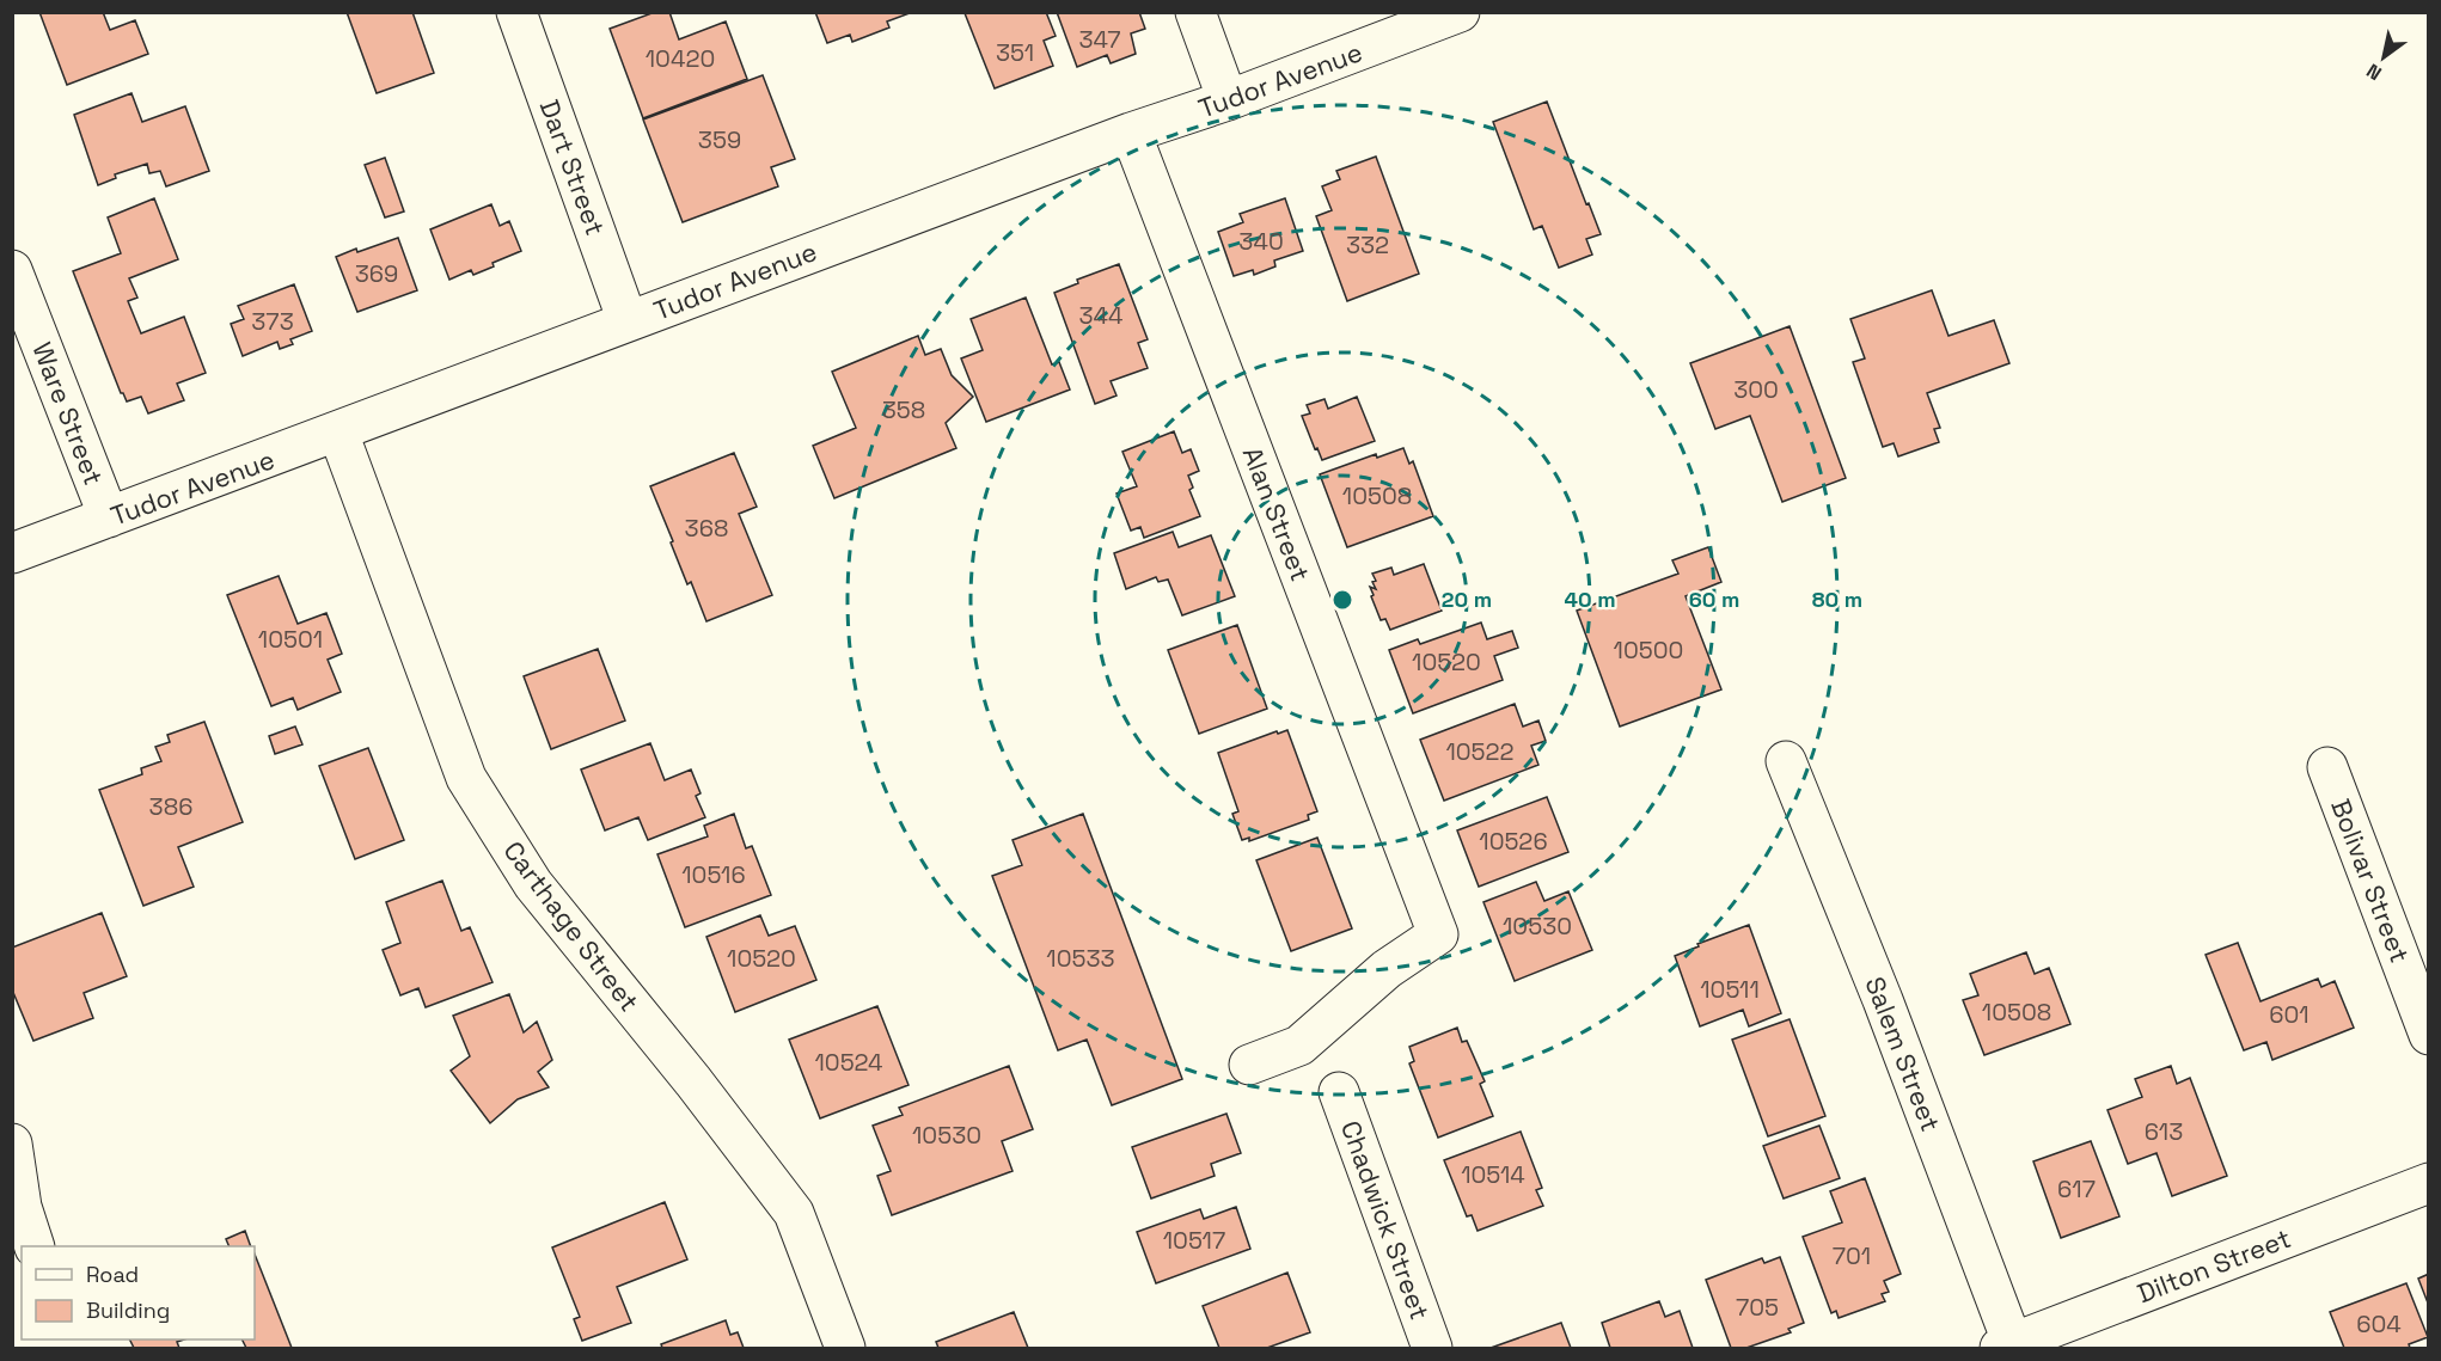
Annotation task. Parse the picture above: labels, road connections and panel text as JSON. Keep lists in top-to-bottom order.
{
  "streets": {
    "street": [
      "Tudor Avenue",
      "Dart Street",
      "Ware Street",
      "Alan Street",
      "Bolivar Street",
      "Carthage Street",
      "Salem Street",
      "Chadwick Street",
      "Dilton Street"
    ]
  },
  "crossings": [
    ["Tudor Avenue", "Dart Street"],
    ["Tudor Avenue", "Ware Street"],
    ["Tudor Avenue", "Alan Street"],
    ["Tudor Avenue", "Carthage Street"],
    ["Salem Street", "Dilton Street"]
  ],
  "house_numbers": [
    "347",
    "351",
    "10420",
    "359",
    "340",
    "332",
    "369",
    "344",
    "373",
    "300",
    "358",
    "10508",
    "368",
    "10501",
    "10500",
    "10520",
    "10522",
    "386",
    "10526",
    "10516",
    "10530",
    "10520",
    "10533",
    "10511",
    "10508",
    "601",
    "10524",
    "613",
    "10530",
    "10514",
    "617",
    "10517",
    "701",
    "705",
    "604"
  ],
  "legend": ["Road", "Building"],
  "north": "bottom left",
  "rings": [
    "20 m",
    "40 m",
    "60 m",
    "80 m"
  ]
}
